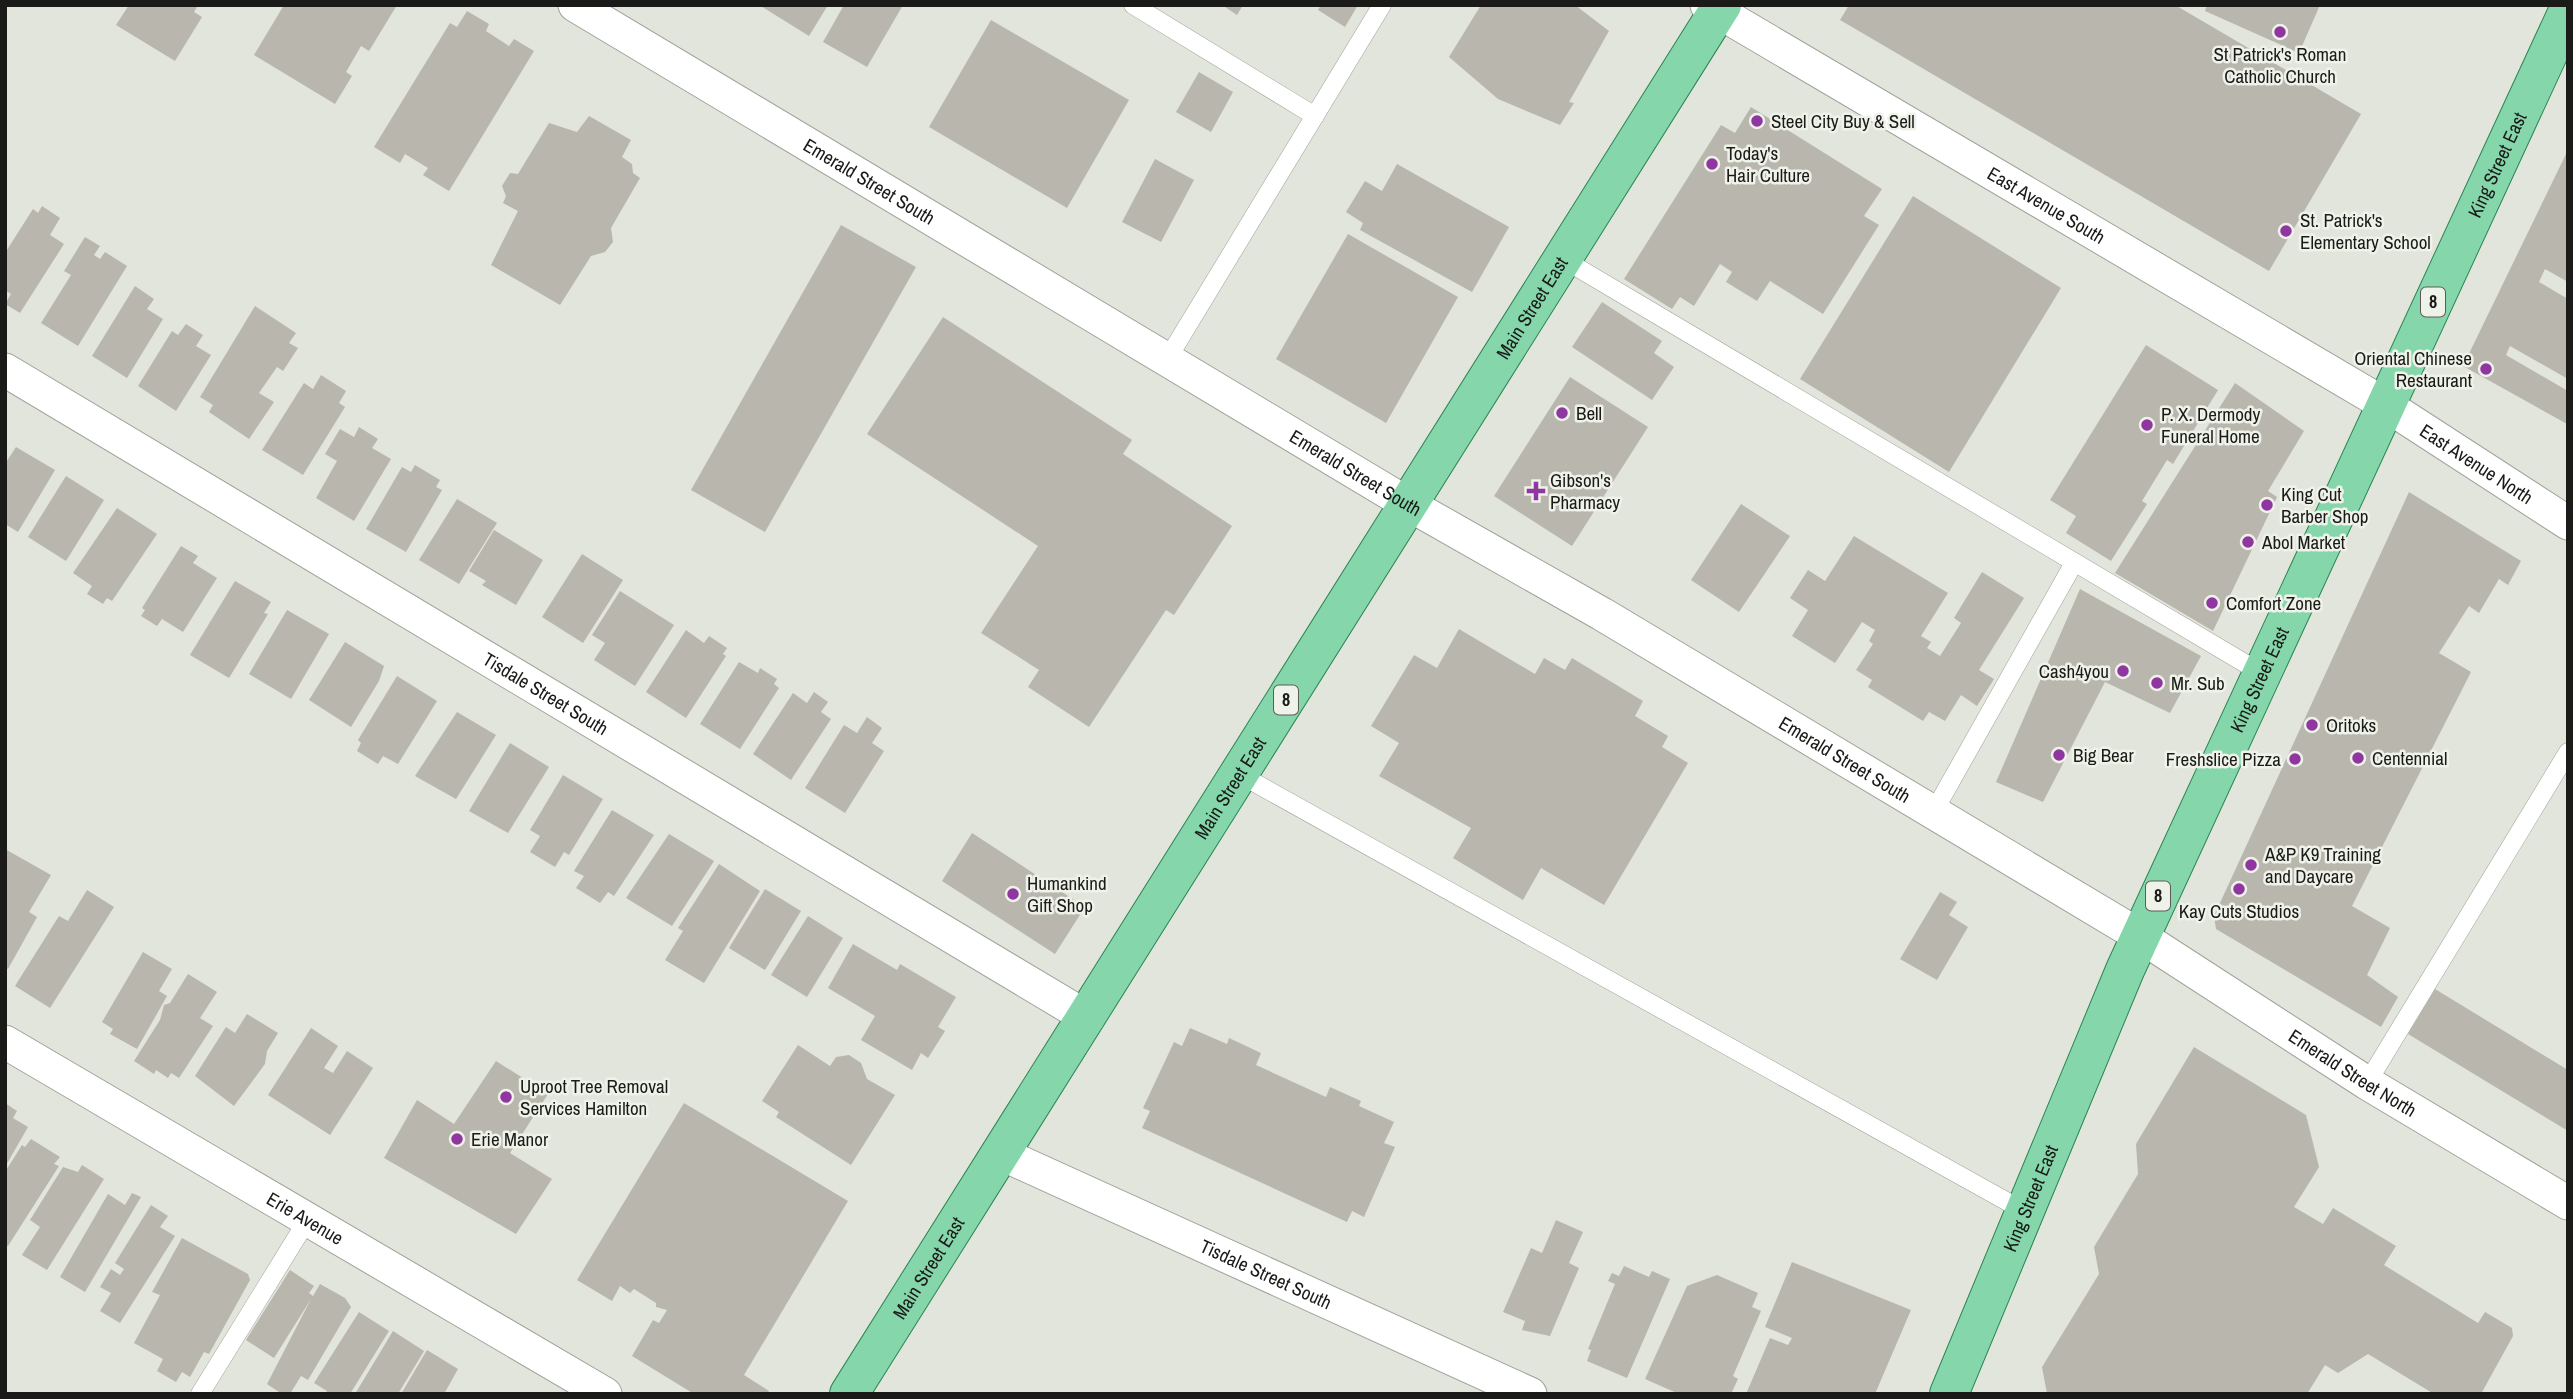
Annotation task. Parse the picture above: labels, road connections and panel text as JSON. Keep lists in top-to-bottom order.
{
  "streets": {
    "main road": ["King Street East", "8", "Main Street East"],
    "street": [
      "Emerald Street South",
      "East Avenue South",
      "East Avenue North",
      "Tisdale Street South",
      "Emerald Street North",
      "Erie Avenue"
    ]
  },
  "crossings": [
    ["King Street East", "Emerald Street South"],
    ["King Street East", "East Avenue South"],
    ["King Street East", "East Avenue North"],
    ["King Street East", "Emerald Street North"],
    ["Emerald Street South", "Main Street East"],
    ["Emerald Street South", "Emerald Street North"],
    ["East Avenue South", "Main Street East"],
    ["East Avenue South", "East Avenue North"],
    ["Main Street East", "Tisdale Street South"]
  ],
  "places": {
    "other": [
      "St Patrick's Roman Catholic Church",
      "Steel City Buy & Sell",
      "Today's Hair Culture",
      "St. Patrick's Elementary School",
      "Oriental Chinese Restaurant",
      "Bell",
      "P. X. Dermody Funeral Home",
      "King Cut Barber Shop",
      "Abol Market",
      "Comfort Zone",
      "Cash4you",
      "Mr. Sub",
      "Oritoks",
      "Big Bear",
      "Centennial",
      "Freshslice Pizza",
      "A&P K9 Training and Daycare",
      "Kay Cuts Studios",
      "Humankind Gift Shop",
      "Uproot Tree Removal Services Hamilton",
      "Erie Manor"
    ],
    "health": ["Gibson's Pharmacy"]
  }
}
